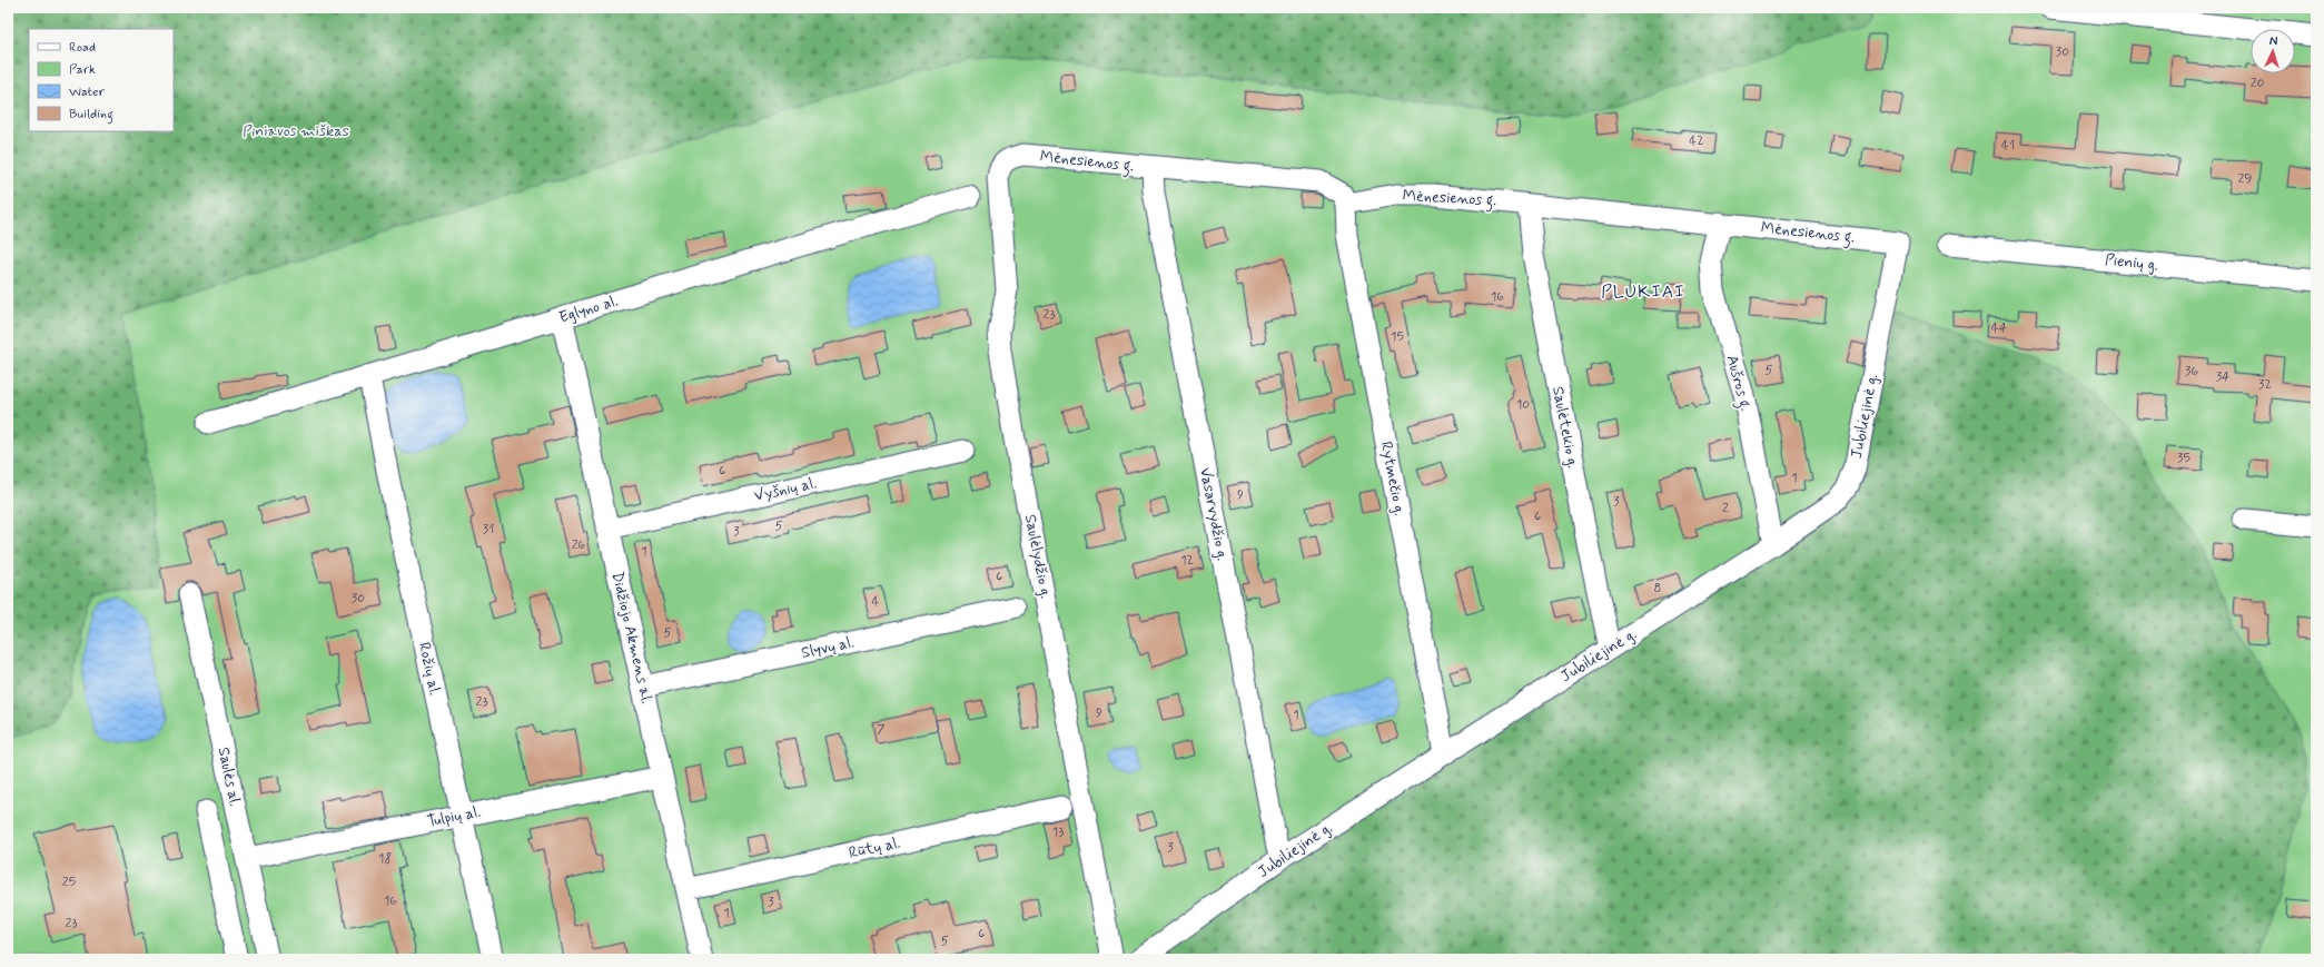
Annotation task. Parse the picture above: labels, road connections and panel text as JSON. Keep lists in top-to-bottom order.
{
  "streets": {
    "street": [
      "Mėnesienos g.",
      "Pienių g.",
      "Eglyno al.",
      "Aušros g.",
      "Jubiliejinė g.",
      "Saulėtekio g.",
      "Rytmečio g.",
      "Vyšnių al.",
      "Vasarvydžio g.",
      "Saulėlydžio g.",
      "Didžiojo Akmens al.",
      "Slyvų al.",
      "Rožių al.",
      "Saulės al.",
      "Tulpių al.",
      "Rūtų al."
    ]
  },
  "crossings": [
    ["Mėnesienos g.", "Aušros g."],
    ["Mėnesienos g.", "Jubiliejinė g."],
    ["Mėnesienos g.", "Saulėtekio g."],
    ["Mėnesienos g.", "Rytmečio g."],
    ["Mėnesienos g.", "Vasarvydžio g."],
    ["Mėnesienos g.", "Saulėlydžio g."],
    ["Eglyno al.", "Didžiojo Akmens al."],
    ["Eglyno al.", "Rožių al."],
    ["Aušros g.", "Jubiliejinė g."],
    ["Jubiliejinė g.", "Saulėtekio g."],
    ["Jubiliejinė g.", "Rytmečio g."],
    ["Jubiliejinė g.", "Vasarvydžio g."],
    ["Vyšnių al.", "Didžiojo Akmens al."],
    ["Didžiojo Akmens al.", "Slyvų al."],
    ["Didžiojo Akmens al.", "Tulpių al."],
    ["Didžiojo Akmens al.", "Rūtų al."],
    ["Rožių al.", "Tulpių al."],
    ["Saulės al.", "Tulpių al."]
  ],
  "districts": ["PLUKIAI"],
  "parks": ["Piniavos miškas"],
  "house_numbers": [
    "30",
    "20",
    "42",
    "41",
    "29",
    "16",
    "23",
    "44",
    "15",
    "5",
    "36",
    "34",
    "32",
    "10",
    "35",
    "6",
    "1",
    "9",
    "3",
    "2",
    "6",
    "5",
    "31",
    "3",
    "26",
    "1",
    "12",
    "6",
    "8",
    "30",
    "4",
    "5",
    "23",
    "9",
    "1",
    "7",
    "13",
    "3",
    "18",
    "25",
    "16",
    "3",
    "1",
    "23",
    "6",
    "5"
  ],
  "legend": [
    "Road",
    "Park",
    "Water",
    "Building"
  ],
  "north": "top"
}
